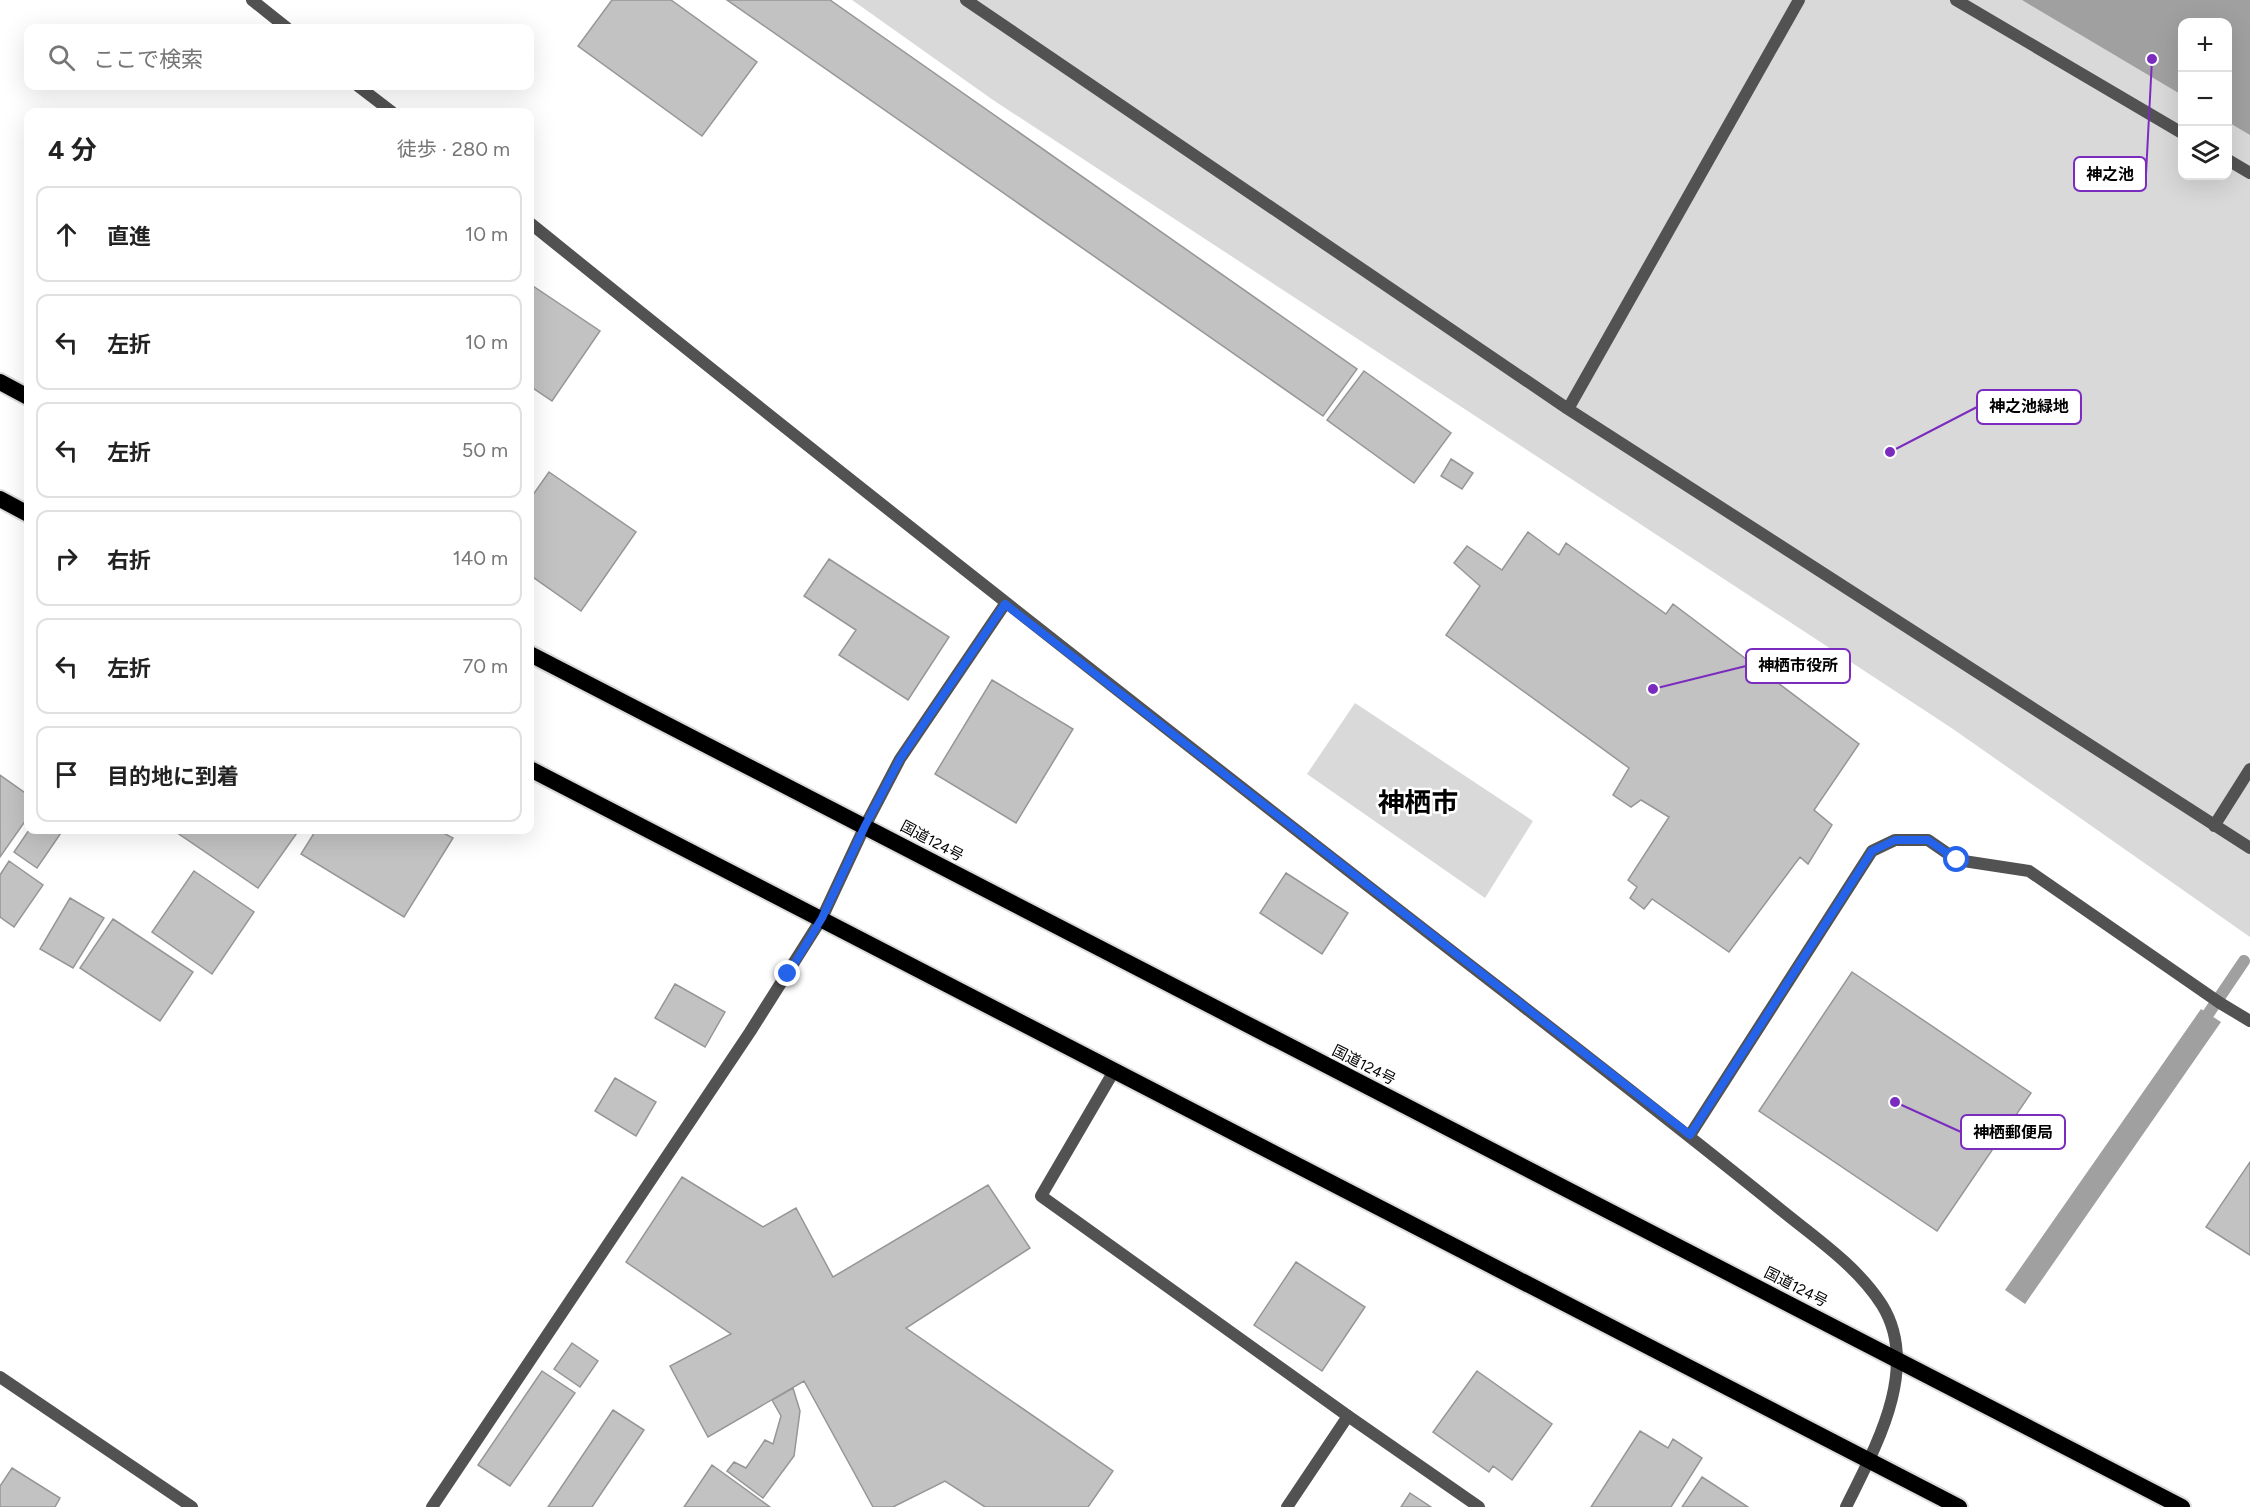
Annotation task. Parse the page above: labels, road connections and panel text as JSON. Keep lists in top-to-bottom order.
{
  "streets": {
    "highway": ["国道124号"]
  },
  "districts": ["神栖市"],
  "places": [
    "神之池",
    "神之池緑地",
    "神栖市役所",
    "神栖郵便局"
  ],
  "page": {
    "map_buttons": ["+", "−"],
    "search": "ここで検索",
    "heading": ["4 分", "徒歩 · 280 m"],
    "list": [
      ["直進", "10 m"],
      ["左折", "10 m"],
      ["左折", "50 m"],
      ["右折", "140 m"],
      ["左折", "70 m"],
      "目的地に到着"
    ]
  }
}
